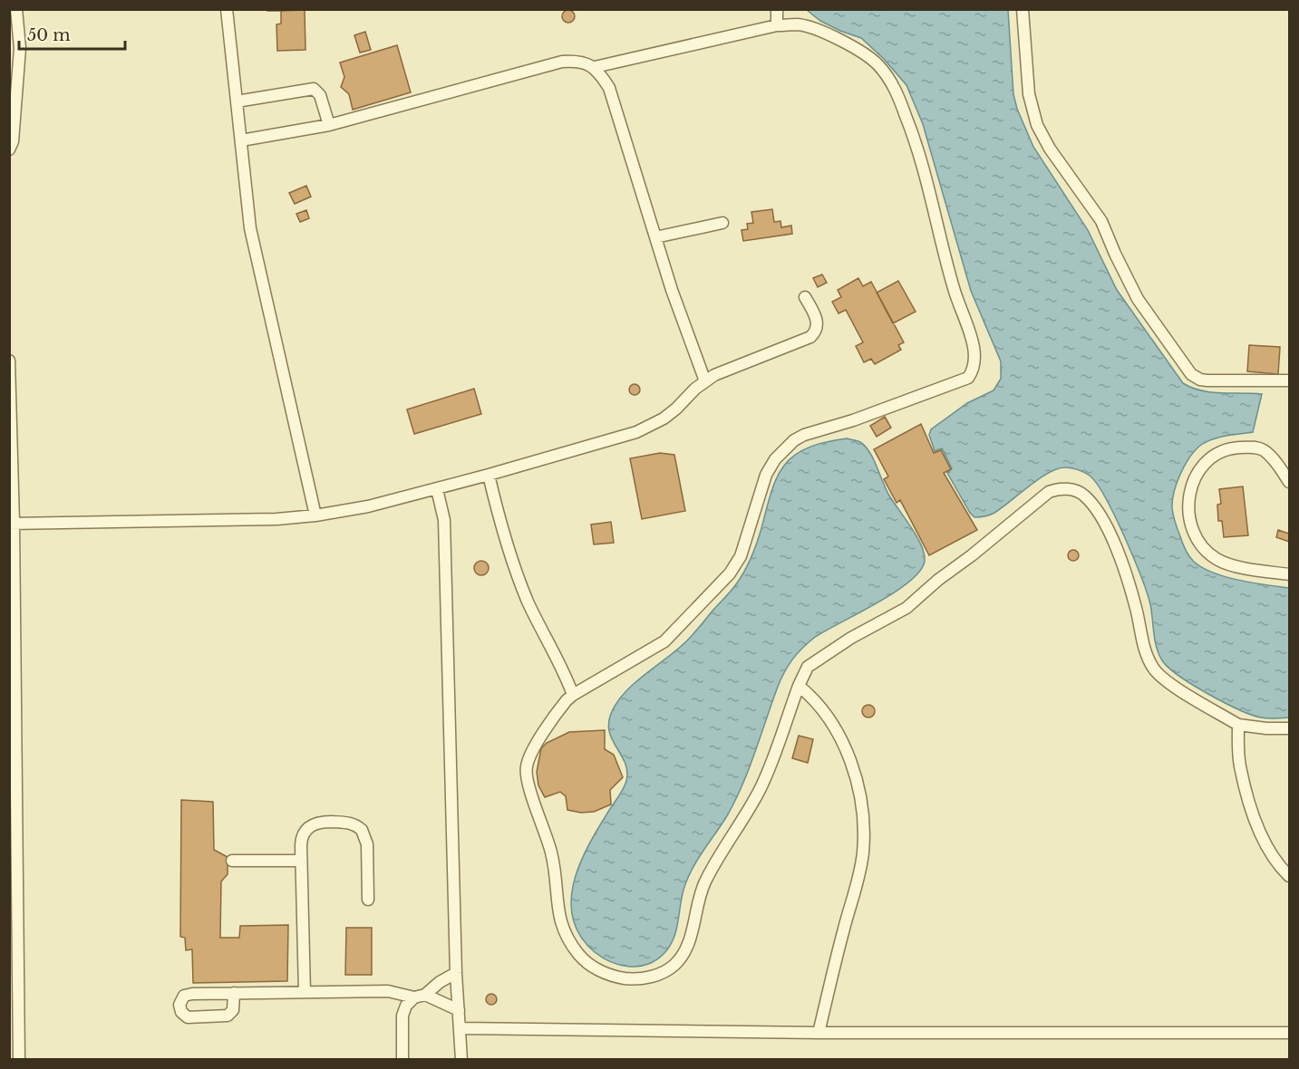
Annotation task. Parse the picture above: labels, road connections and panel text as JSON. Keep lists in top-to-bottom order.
{
  "scale_bar": "50 m"
}
